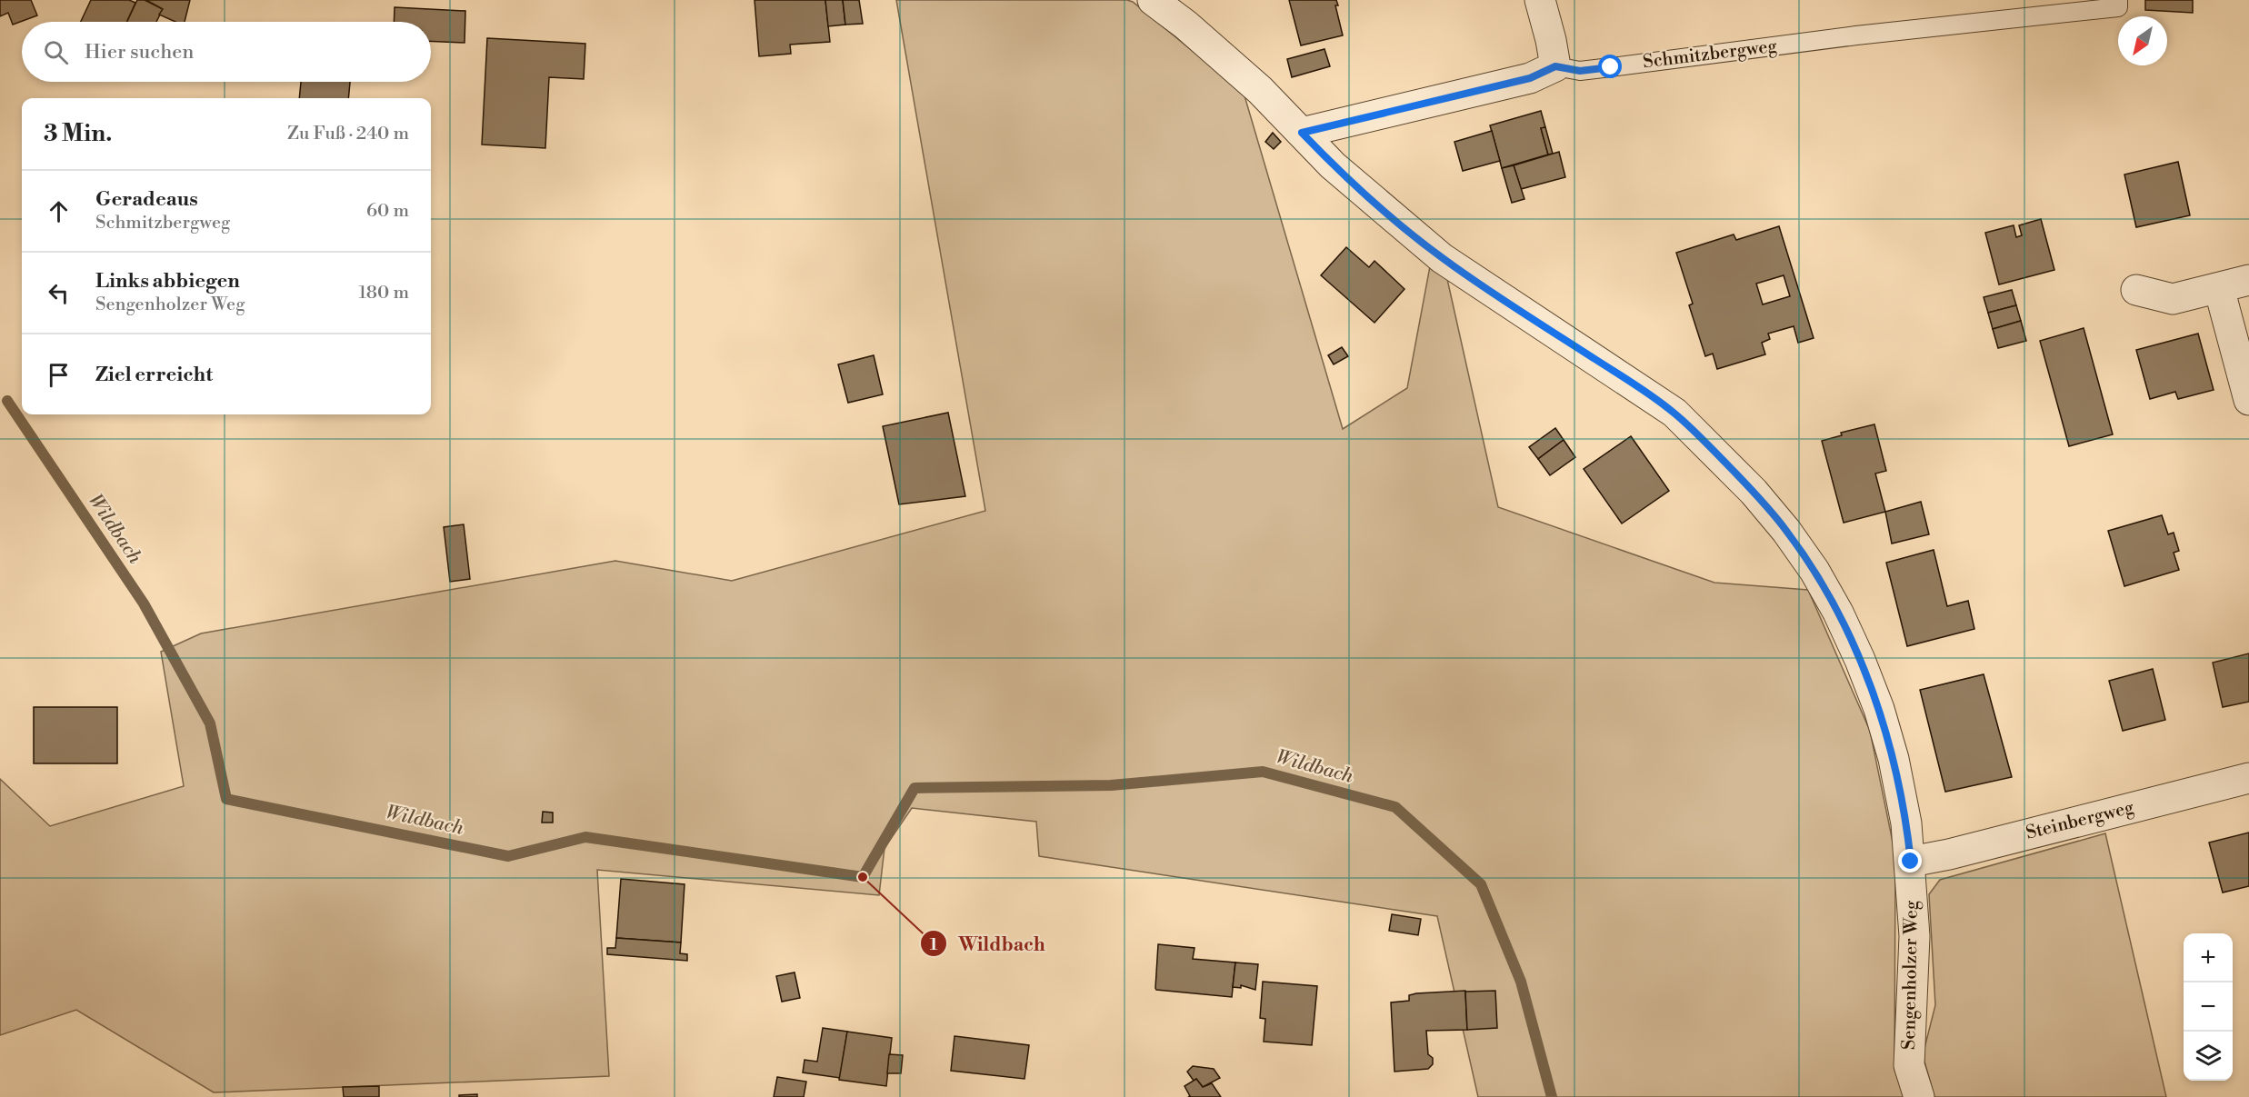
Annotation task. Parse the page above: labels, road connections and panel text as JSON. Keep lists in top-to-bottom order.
{
  "streets": {
    "street": ["Steinbergweg", "Sengenholzer Weg"],
    "lane": ["Schmitzbergweg"]
  },
  "crossings": [
    ["Steinbergweg", "Sengenholzer Weg"]
  ],
  "water": ["Wildbach"],
  "places": ["Wildbach"],
  "north": "bottom left",
  "page": {
    "search": "Hier suchen",
    "heading": ["3 Min.", "Zu Fuß · 240 m"],
    "list": [
      ["Geradeaus", "Schmitzbergweg", "60 m"],
      ["Links abbiegen", "Sengenholzer Weg", "180 m"],
      "Ziel erreicht"
    ],
    "map_buttons": ["+", "−"]
  }
}
